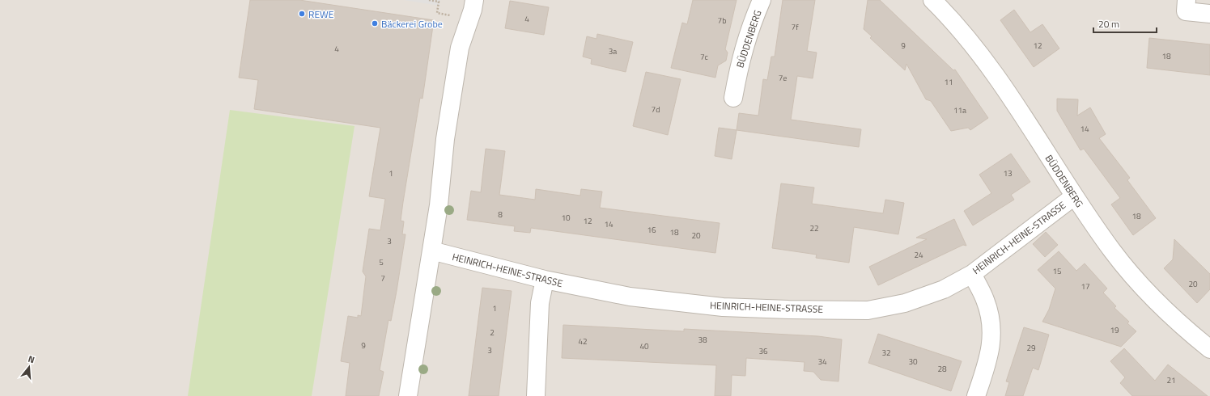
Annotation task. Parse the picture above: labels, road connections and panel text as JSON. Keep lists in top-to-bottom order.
{
  "streets": {
    "street": ["BÜDDENBERG", "HEINRICH-HEINE-STRASSE"]
  },
  "crossings": [
    ["BÜDDENBERG", "HEINRICH-HEINE-STRASSE"]
  ],
  "places": ["REWE", "Bäckerei Grobe"],
  "house_numbers": [
    "4",
    "7b",
    "7f",
    "9",
    "12",
    "4",
    "3a",
    "18",
    "7c",
    "7e",
    "11",
    "7d",
    "11a",
    "14",
    "1",
    "13",
    "8",
    "18",
    "10",
    "12",
    "14",
    "22",
    "16",
    "18",
    "20",
    "3",
    "24",
    "5",
    "15",
    "7",
    "20",
    "17",
    "1",
    "19",
    "2",
    "38",
    "42",
    "9",
    "40",
    "29",
    "3",
    "36",
    "32",
    "34",
    "30",
    "28",
    "21"
  ],
  "scale_bar": "20 m",
  "north": "top"
}
